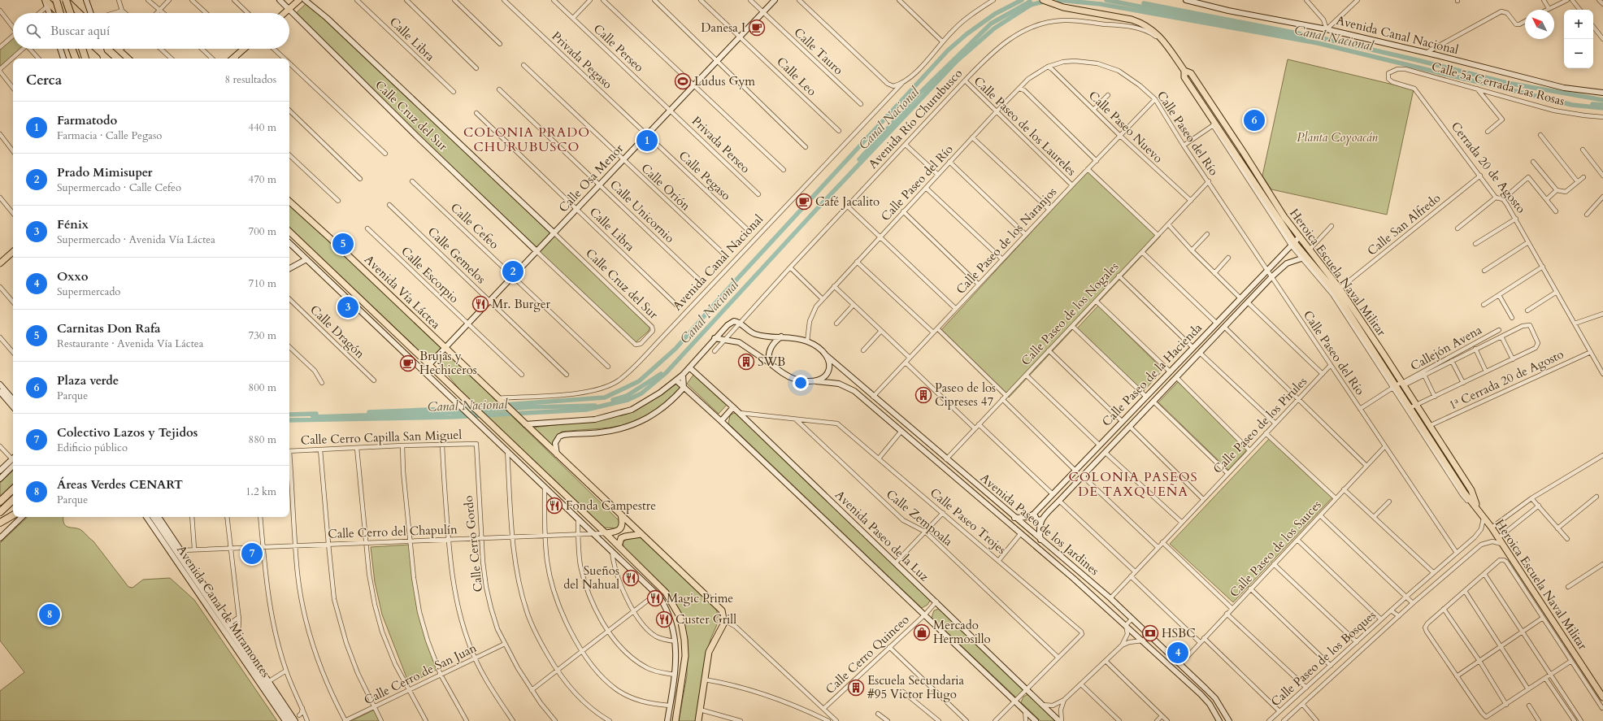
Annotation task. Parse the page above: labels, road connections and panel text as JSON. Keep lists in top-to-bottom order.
{
  "streets": {
    "main road": ["Heroica Escuela Naval Militar", "Avenida Vía Láctea"],
    "street": [
      "Avenida Canal Nacional",
      "Calle Libra",
      "Calle Perseo",
      "Calle Tauro",
      "Privada Pegaso",
      "Calle Leo",
      "Calle 5a Cerrada Las Rosas",
      "Calle Cruz del Sur",
      "Avenida Río Churubusco",
      "Calle Paseo de los Laureles",
      "Calle Paseo Nuevo",
      "Calle Paseo del Río",
      "Privada Perseo",
      "Cerrada 20 de Agosto",
      "Calle Pegaso",
      "Calle Osa Menor",
      "Calle Orión",
      "Calle Unicornio",
      "Calle San Alfredo",
      "Calle Cefeo",
      "Calle Paseo de los Naranjos",
      "Calle Gemelos",
      "Calle Escorpio",
      "Calle Paseo de los Nogales",
      "Calle Dragón",
      "Callejón Avena",
      "Calle Paseo de la Hacienda",
      "1ª Cerrada 20 de Agosto",
      "Calle Paseo de los Pirules",
      "Calle Cerro Capilla San Miguel",
      "Calle Zempoala",
      "Calle Paseo Trojes",
      "Avenida Paseo de los Jardines",
      "Calle Cerro del Chapulín",
      "Avenida Paseo de la Luz",
      "Calle Cerro Gordo",
      "Calle Paseo de los Sauces",
      "Avenida Canal de Miramontes",
      "Calle Cerro Quinceo",
      "Calle Paseo de los Bosques",
      "Calle Cerro de San Juan"
    ]
  },
  "crossings": [
    ["Avenida Canal Nacional", "Avenida Vía Láctea"],
    ["Calle Libra", "Calle Osa Menor"],
    ["Calle Perseo", "Privada Perseo"],
    ["Calle Perseo", "Calle Osa Menor"],
    ["Calle Tauro", "Calle Osa Menor"],
    ["Privada Pegaso", "Calle Pegaso"],
    ["Privada Pegaso", "Calle Osa Menor"],
    ["Calle Leo", "Calle Osa Menor"],
    ["Calle 5a Cerrada Las Rosas", "Cerrada 20 de Agosto"],
    ["Calle Cruz del Sur", "Calle Osa Menor"],
    ["Avenida Río Churubusco", "Calle Paseo de los Laureles"],
    ["Avenida Río Churubusco", "Heroica Escuela Naval Militar"],
    ["Calle Paseo de los Laureles", "Calle Paseo del Río"],
    ["Calle Paseo de los Laureles", "Calle Paseo de los Naranjos"],
    ["Calle Paseo Nuevo", "Calle Paseo del Río"],
    ["Calle Paseo Nuevo", "Calle Paseo de los Naranjos"],
    ["Calle Paseo Nuevo", "Calle Paseo de los Nogales"],
    ["Calle Paseo del Río", "Calle Paseo de los Naranjos"],
    ["Calle Paseo del Río", "Calle Paseo de los Nogales"],
    ["Calle Paseo del Río", "Calle Paseo de la Hacienda"],
    ["Calle Paseo del Río", "Calle Paseo de los Pirules"],
    ["Calle Paseo del Río", "Avenida Paseo de los Jardines"],
    ["Calle Paseo del Río", "Calle Paseo de los Sauces"],
    ["Calle Paseo del Río", "Calle Paseo de los Bosques"],
    ["Privada Perseo", "Calle Osa Menor"],
    ["Cerrada 20 de Agosto", "Calle San Alfredo"],
    ["Cerrada 20 de Agosto", "1ª Cerrada 20 de Agosto"],
    ["Calle Pegaso", "Calle Osa Menor"],
    ["Calle Osa Menor", "Calle Orión"],
    ["Calle Osa Menor", "Calle Unicornio"],
    ["Calle Osa Menor", "Calle Cefeo"],
    ["Calle Osa Menor", "Calle Gemelos"],
    ["Calle Osa Menor", "Calle Escorpio"],
    ["Calle Osa Menor", "Avenida Vía Láctea"],
    ["Calle San Alfredo", "Heroica Escuela Naval Militar"],
    ["Calle Paseo de los Naranjos", "Avenida Paseo de los Jardines"],
    ["Heroica Escuela Naval Militar", "Callejón Avena"],
    ["Heroica Escuela Naval Militar", "Calle Paseo de la Hacienda"],
    ["Heroica Escuela Naval Militar", "1ª Cerrada 20 de Agosto"],
    ["Heroica Escuela Naval Militar", "Calle Paseo de los Bosques"],
    ["Calle Paseo de los Nogales", "Avenida Paseo de los Jardines"],
    ["Calle Paseo de los Pirules", "Avenida Paseo de los Jardines"],
    ["Calle Cerro Capilla San Miguel", "Calle Cerro Gordo"],
    ["Calle Zempoala", "Calle Paseo Trojes"],
    ["Avenida Paseo de los Jardines", "Calle Paseo de los Sauces"],
    ["Calle Cerro del Chapulín", "Calle Cerro Gordo"],
    ["Calle Cerro del Chapulín", "Avenida Canal de Miramontes"],
    ["Avenida Paseo de la Luz", "Calle Cerro Quinceo"],
    ["Calle Cerro Gordo", "Calle Cerro de San Juan"]
  ],
  "districts": ["COLONIA PRADO CHURUBUSCO", "COLONIA PASEOS DE TAXQUEÑA"],
  "water": ["Canal Nacional"],
  "parks": ["Planta Coyoacán"],
  "places": {
    "cafe": ["Danesa I", "Café Jacalito", "Brujas y Hechiceros"],
    "sports": ["Ludus Gym"],
    "restaurant": [
      "Mr. Burger",
      "Fonda Campestre",
      "Sueños del Nahual",
      "Magic Prime",
      "Custer Grill"
    ],
    "building": ["SWB", "Paseo de los Cipreses 47", "Escuela Secundaria #95 Victor Hugo"],
    "shop": ["Mercado Hermosillo"],
    "bank": ["HSBC"]
  },
  "north": "top left",
  "page": {
    "map_buttons": ["+", "−"],
    "search": "Buscar aquí",
    "heading": ["Cerca", "8 resultados"],
    "list": [
      {
        "mark": "1",
        "name": "Farmatodo",
        "note": "Farmacia · Calle Pegaso",
        "value": "440 m"
      },
      {
        "mark": "2",
        "name": "Prado Mimisuper",
        "note": "Supermercado · Calle Cefeo",
        "value": "470 m"
      },
      {
        "mark": "3",
        "name": "Fénix",
        "note": "Supermercado · Avenida Vía Láctea",
        "value": "700 m"
      },
      {
        "mark": "4",
        "name": "Oxxo",
        "note": "Supermercado",
        "value": "710 m"
      },
      {
        "mark": "5",
        "name": "Carnitas Don Rafa",
        "note": "Restaurante · Avenida Vía Láctea",
        "value": "730 m"
      },
      {
        "mark": "6",
        "name": "Plaza verde",
        "note": "Parque",
        "value": "800 m"
      },
      {
        "mark": "7",
        "name": "Colectivo Lazos y Tejidos",
        "note": "Edificio público",
        "value": "880 m"
      },
      {
        "mark": "8",
        "name": "Áreas Verdes CENART",
        "note": "Parque",
        "value": "1.2 km"
      }
    ],
    "pins": [
      "6",
      "1",
      "5",
      "2",
      "3",
      "7",
      "8",
      "4"
    ]
  }
}
